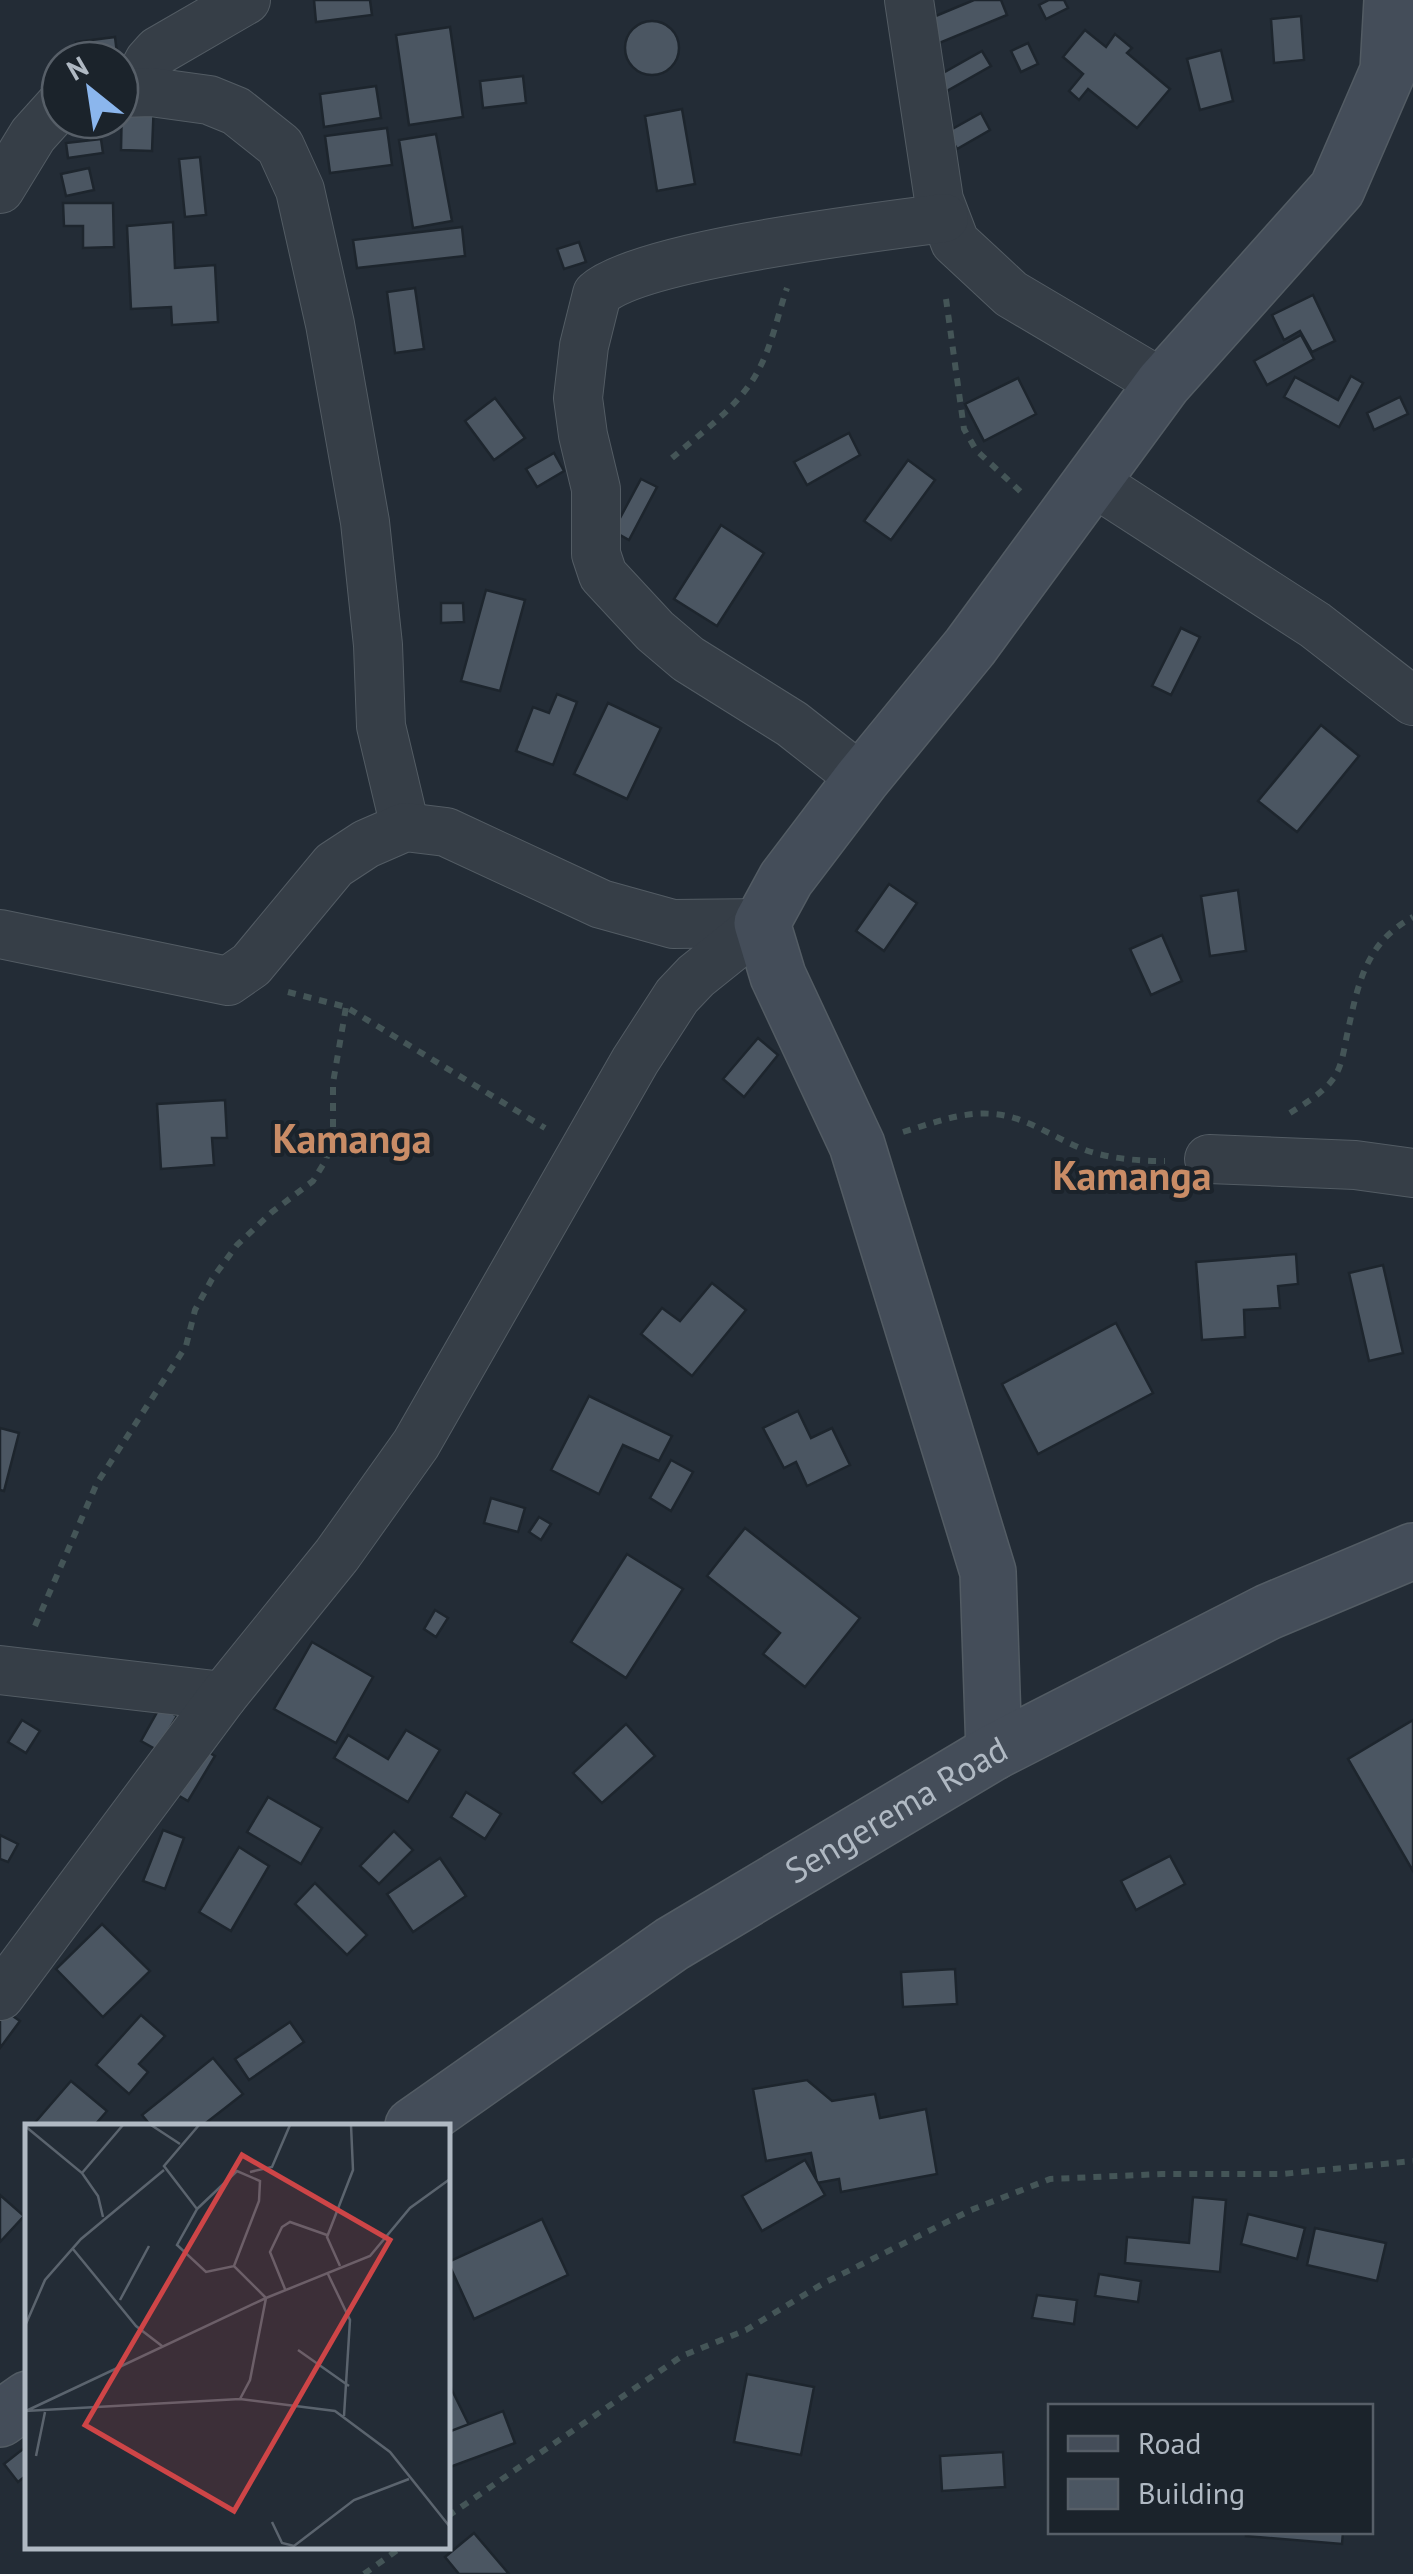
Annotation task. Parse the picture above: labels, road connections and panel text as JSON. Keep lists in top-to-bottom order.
{
  "streets": {
    "street": ["Sengerema Road"]
  },
  "districts": ["Kamanga", "Kamanga"],
  "legend": ["Road", "Building"],
  "north": "top left"
}
